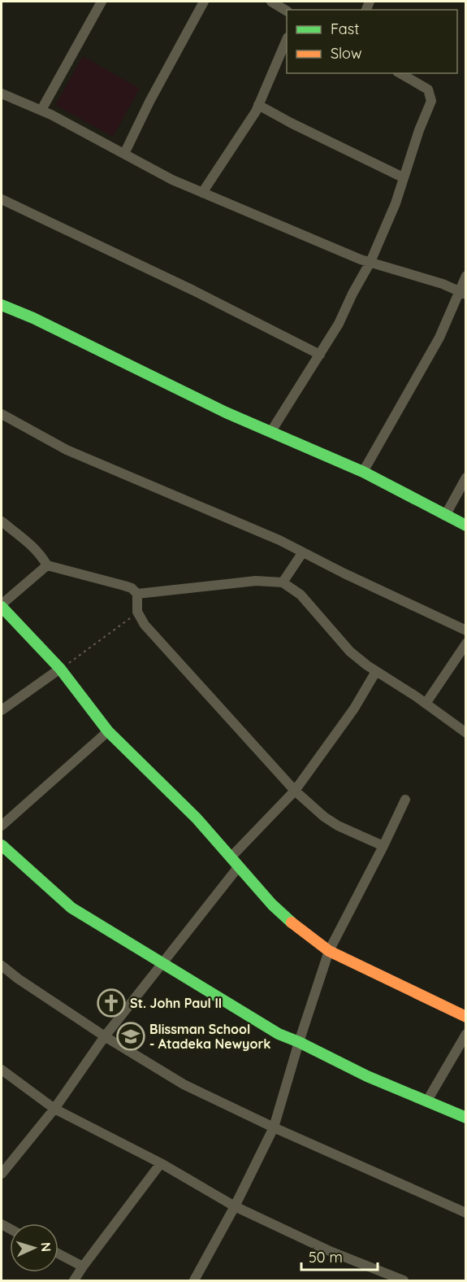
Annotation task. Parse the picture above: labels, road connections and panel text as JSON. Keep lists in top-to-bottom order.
{
  "places": {
    "church": ["St. John Paul II"],
    "school or university": ["Blissman School - Atadeka Newyork"]
  },
  "legend": ["Fast", "Slow"],
  "scale_bar": "50 m",
  "north": "right"
}
